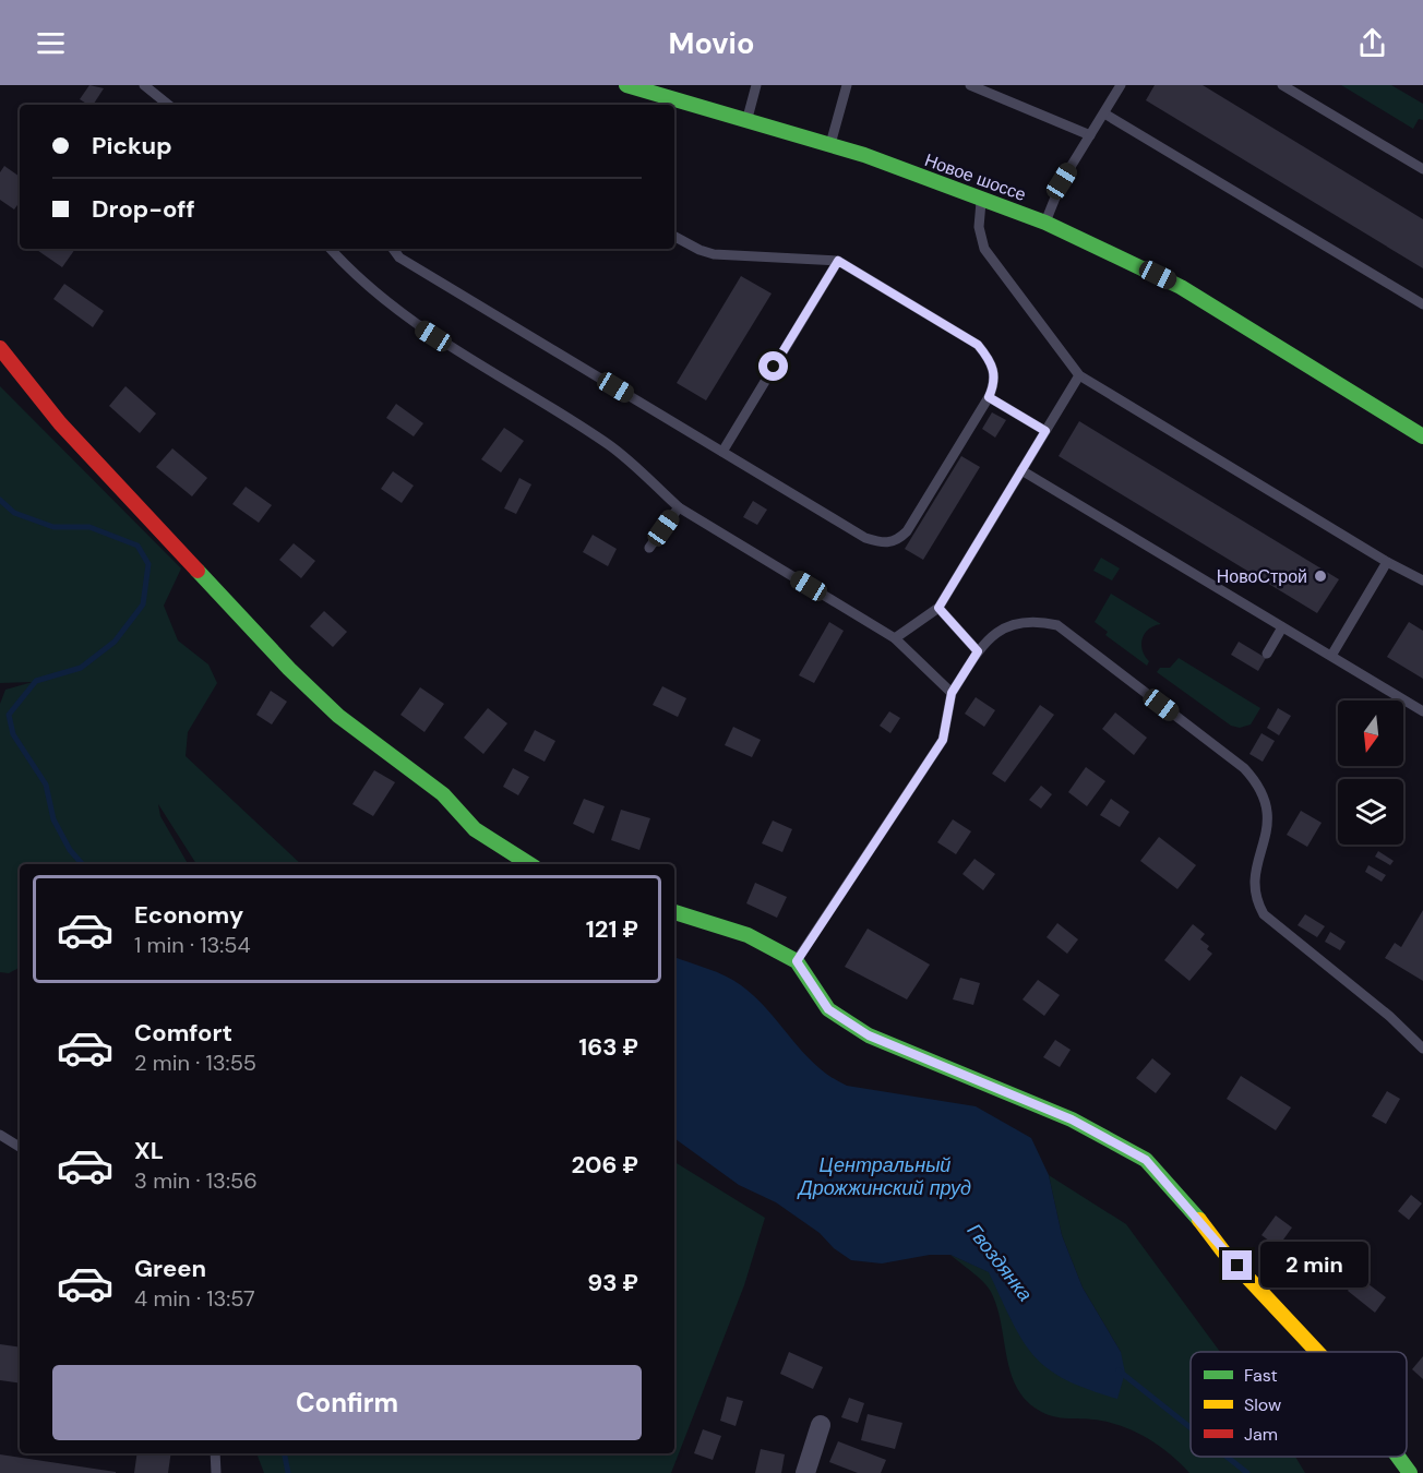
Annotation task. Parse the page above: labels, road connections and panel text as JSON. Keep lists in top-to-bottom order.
{
  "streets": {
    "street": ["Новое шоссе"]
  },
  "water": ["Центральный Дрожжинский пруд", "Гвоздянка"],
  "places": ["НовоСтрой"],
  "legend": ["Fast", "Slow", "Jam"],
  "north": "bottom",
  "page": {
    "header": "Movio",
    "banner": ["Pickup", "Drop-off"],
    "list": [
      {
        "name": "Economy",
        "note": "1 min · 13:54",
        "value": "121 ₽"
      },
      {
        "name": "Comfort",
        "note": "2 min · 13:55",
        "value": "163 ₽"
      },
      {
        "name": "XL",
        "note": "3 min · 13:56",
        "value": "206 ₽"
      },
      {
        "name": "Green",
        "note": "4 min · 13:57",
        "value": "93 ₽"
      }
    ],
    "bubble": "2 min",
    "buttons": "Confirm"
  }
}
